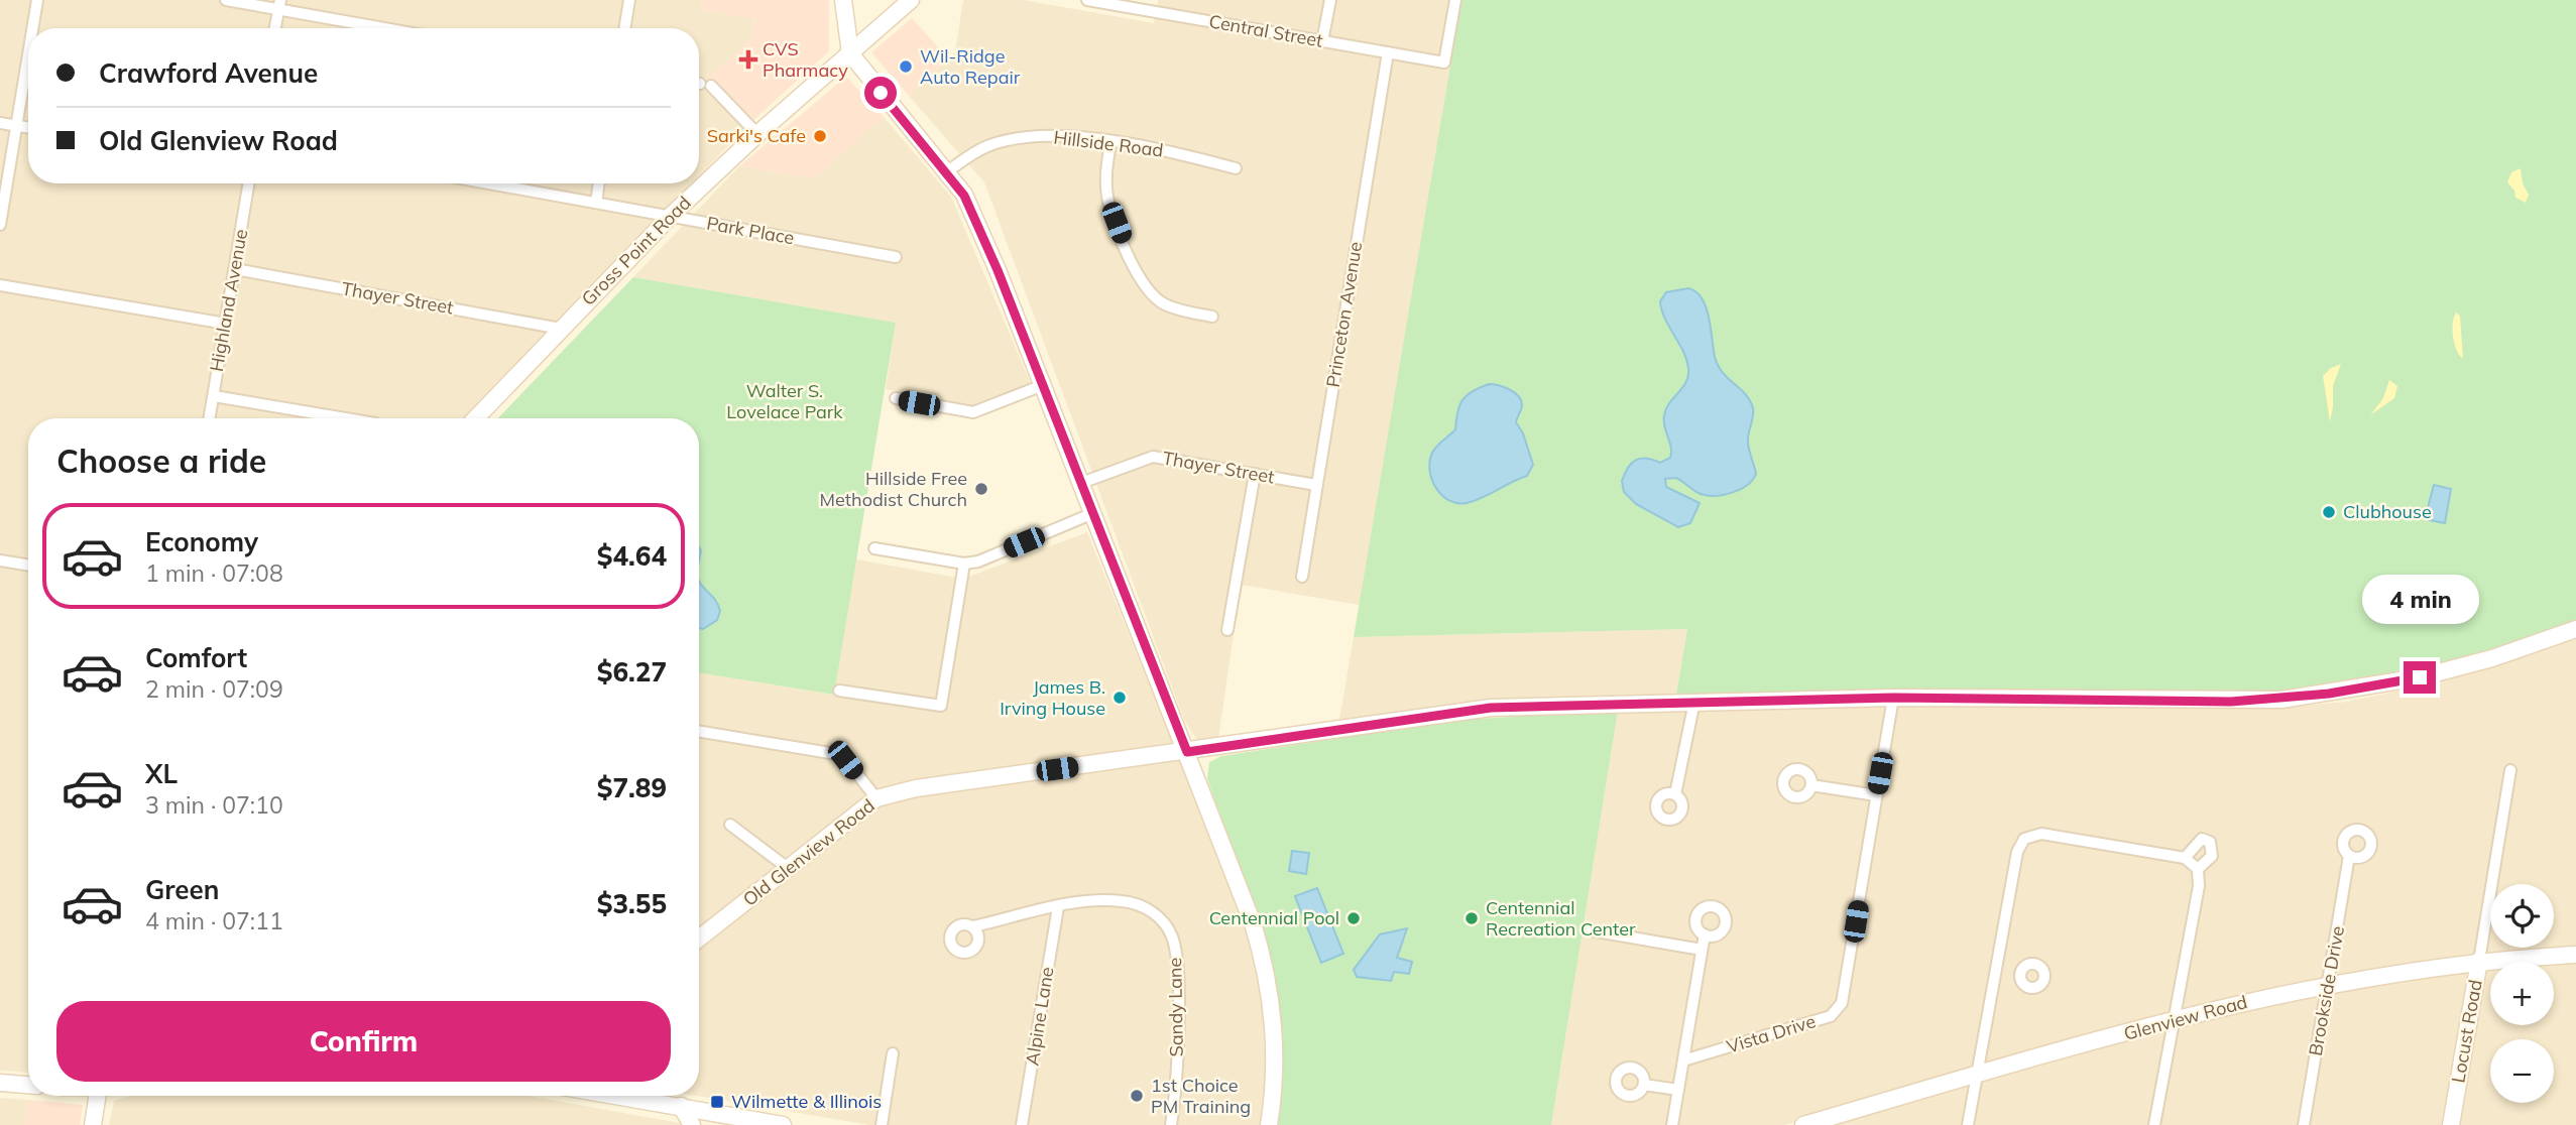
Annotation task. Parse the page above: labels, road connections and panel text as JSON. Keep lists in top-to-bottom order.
{
  "streets": {
    "main road": [
      "Gross Point Road",
      "Old Glenview Road",
      "Glenview Road",
      "Locust Road"
    ],
    "street": [
      "Central Street",
      "Hillside Road",
      "Park Place",
      "Thayer Street",
      "Highland Avenue",
      "Princeton Avenue",
      "Brookside Drive",
      "Sandy Lane",
      "Alpine Lane",
      "Vista Drive"
    ]
  },
  "crossings": [
    ["Central Street", "Princeton Avenue"],
    ["Park Place", "Gross Point Road"],
    ["Gross Point Road", "Thayer Street"],
    ["Thayer Street", "Highland Avenue"],
    ["Thayer Street", "Princeton Avenue"],
    ["Old Glenview Road", "Vista Drive"],
    ["Brookside Drive", "Glenview Road"],
    ["Sandy Lane", "Alpine Lane"],
    ["Glenview Road", "Locust Road"]
  ],
  "parks": ["Walter S. Lovelace Park"],
  "places": {
    "health": ["CVS Pharmacy"],
    "other": [
      "Wil-Ridge Auto Repair",
      "Sarki's Cafe",
      "Hillside Free Methodist Church",
      "Clubhouse",
      "James B. Irving House",
      "Centennial Pool",
      "Centennial Recreation Center",
      "1st Choice PM Training"
    ],
    "transit": ["Wilmette & Illinois"]
  },
  "page": {
    "banner": ["Crawford Avenue", "Old Glenview Road"],
    "heading": "Choose a ride",
    "list": [
      {
        "name": "Economy",
        "note": "1 min · 07:08",
        "value": "$4.64"
      },
      {
        "name": "Comfort",
        "note": "2 min · 07:09",
        "value": "$6.27"
      },
      {
        "name": "XL",
        "note": "3 min · 07:10",
        "value": "$7.89"
      },
      {
        "name": "Green",
        "note": "4 min · 07:11",
        "value": "$3.55"
      }
    ],
    "bubble": "4 min",
    "map_buttons": ["+", "−"],
    "buttons": "Confirm"
  }
}
